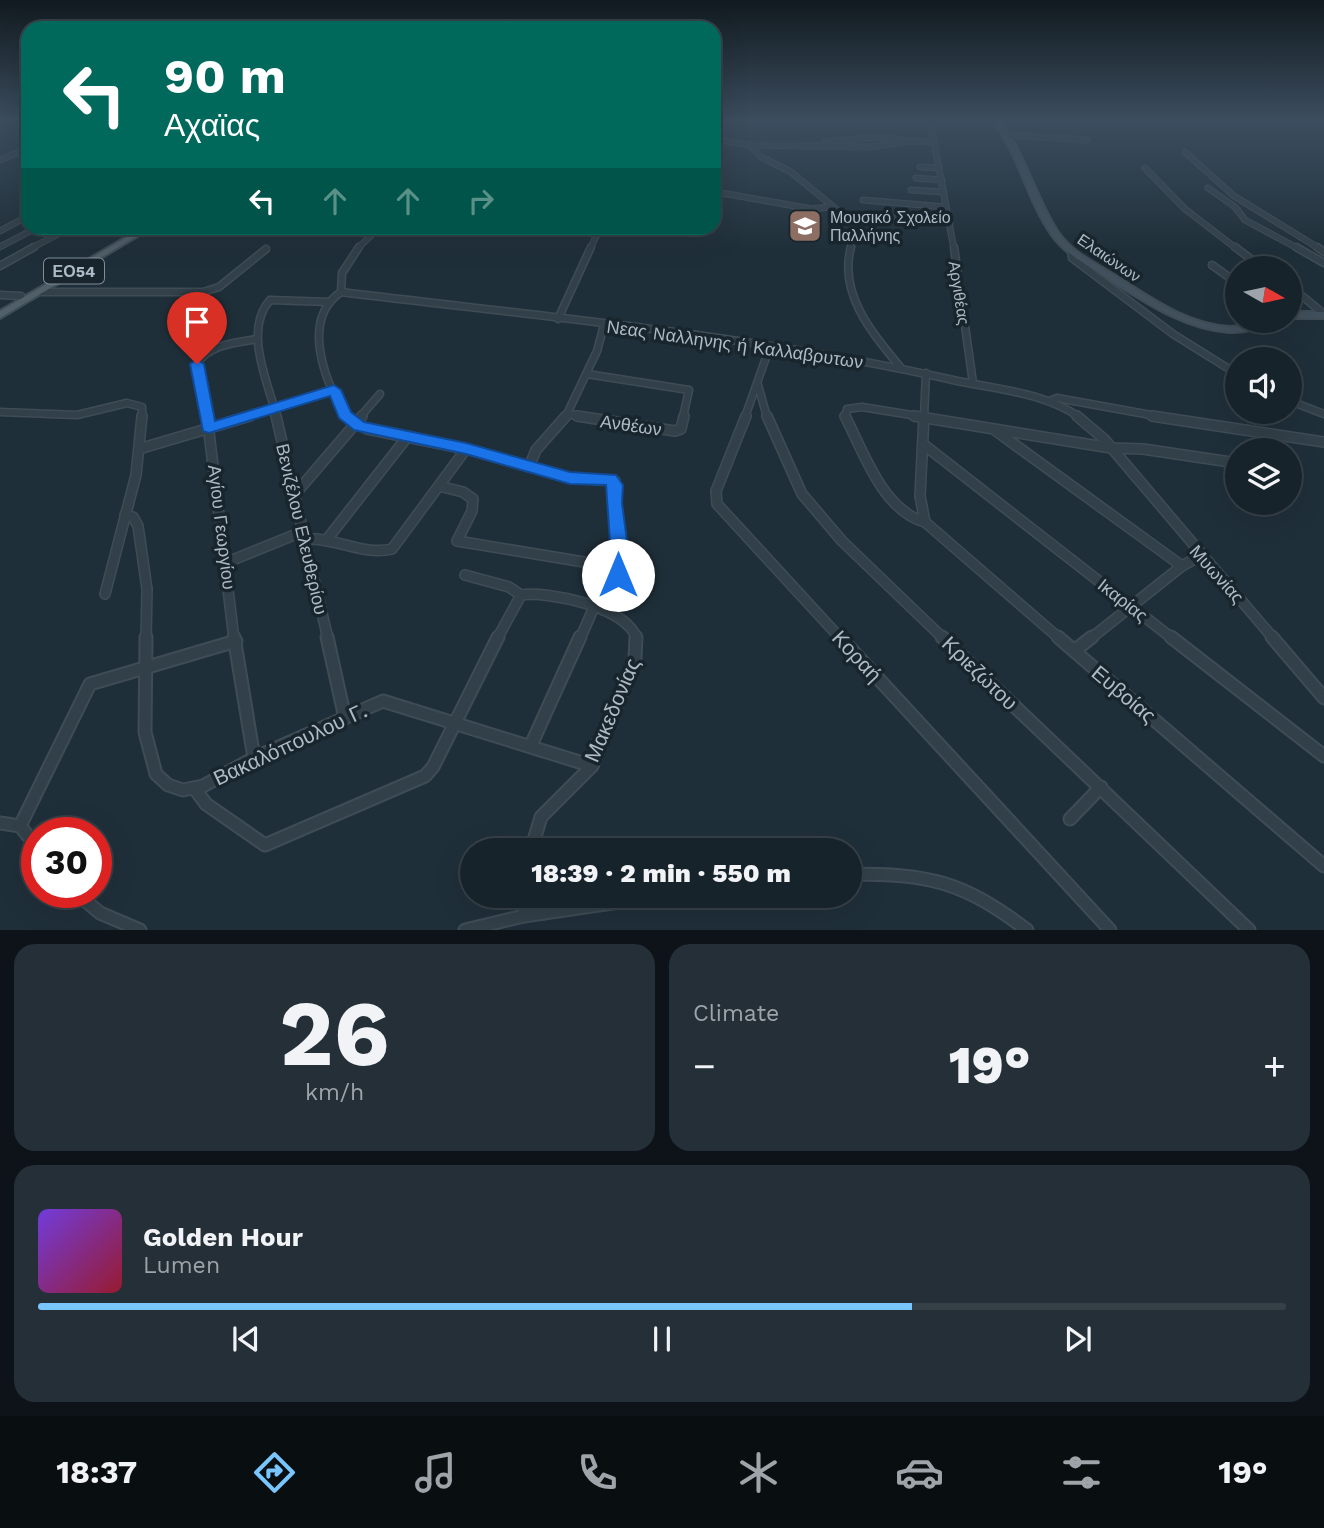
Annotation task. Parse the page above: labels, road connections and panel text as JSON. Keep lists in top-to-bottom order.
{
  "streets": {
    "main road": ["Ελαιώνων", "ΕΟ54"],
    "street": [
      "Αργιθέας",
      "Νεας Nαλληνης ή Καλλαβρυτων",
      "Ανθέων",
      "Αγίου Γεωργίου",
      "Βενιζέλου Ελευθερίου",
      "Μυωνίας",
      "Ικαρίας",
      "Κοραή",
      "Κριεζώτου",
      "Ευβοίας",
      "Μακεδονίας",
      "Βακαλόπουλου Γ."
    ]
  },
  "crossings": [
    ["Αργιθέας", "Νεας Nαλληνης ή Καλλαβρυτων"],
    ["Νεας Nαλληνης ή Καλλαβρυτων", "Μυωνίας"],
    ["Νεας Nαλληνης ή Καλλαβρυτων", "Κοραή"],
    ["Αγίου Γεωργίου", "Βενιζέλου Ελευθερίου"],
    ["Αγίου Γεωργίου", "Βακαλόπουλου Γ."],
    ["Βενιζέλου Ελευθερίου", "Βακαλόπουλου Γ."],
    ["Κοραή", "Κριεζώτου"],
    ["Μακεδονίας", "Βακαλόπουλου Γ."]
  ],
  "places": {
    "school or university": ["Μουσικό Σχολείο Παλλήνης"]
  },
  "north": "right",
  "page": {
    "turn": ["90 m", "Αχαϊας"],
    "limit": "30",
    "trip": "18:39 · 2 min · 550 m",
    "tile": [
      ["26", "km/h"],
      "Climate"
    ],
    "heat": ["−", "19°", "+"],
    "song": ["Golden Hour", "Lumen"],
    "tabs": ["18:37", "19°"]
  }
}
